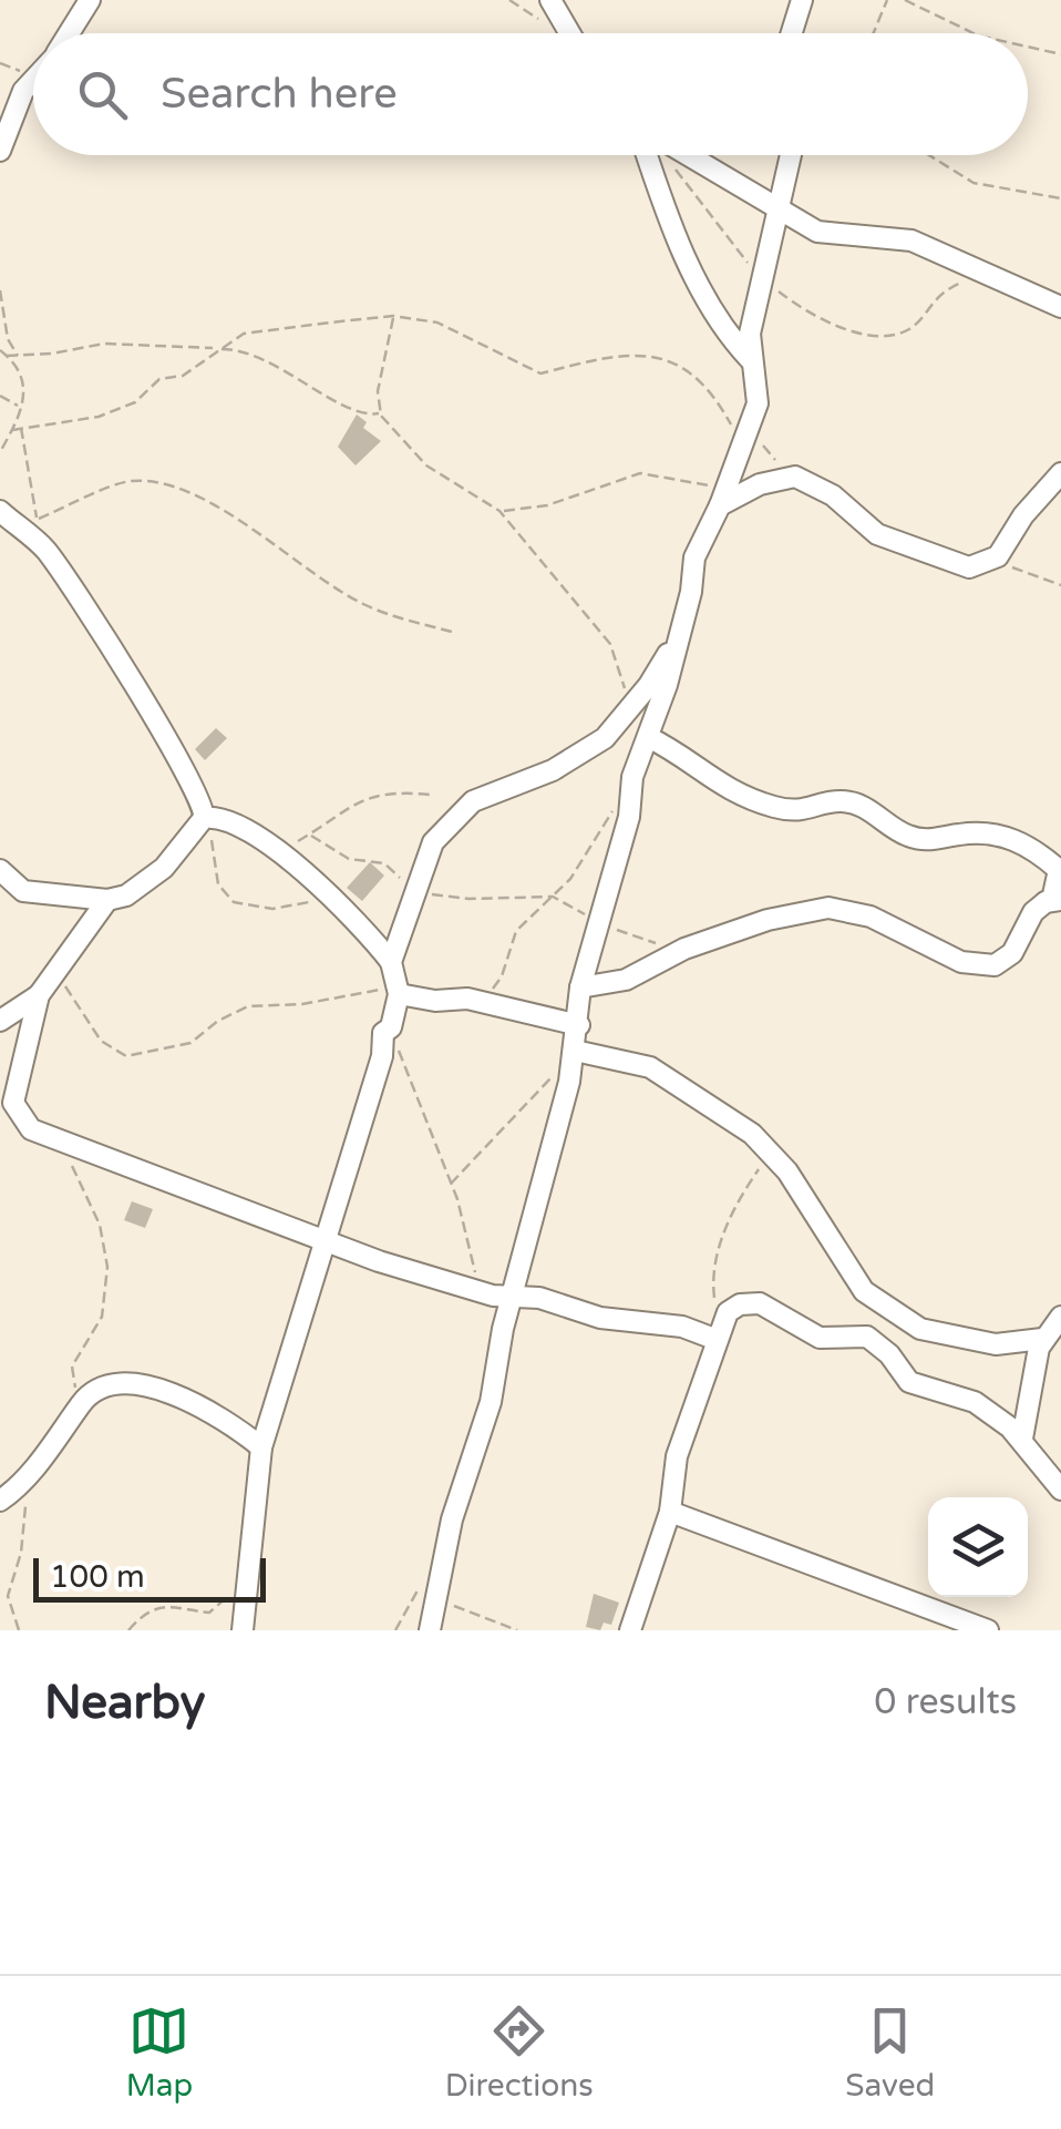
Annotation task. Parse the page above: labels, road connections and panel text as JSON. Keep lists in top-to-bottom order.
{
  "scale_bar": "100 m",
  "page": {
    "search": "Search here",
    "scale": "100 m",
    "heading": ["Nearby", "0 results"],
    "nav": ["Map", "Directions", "Saved"]
  }
}
